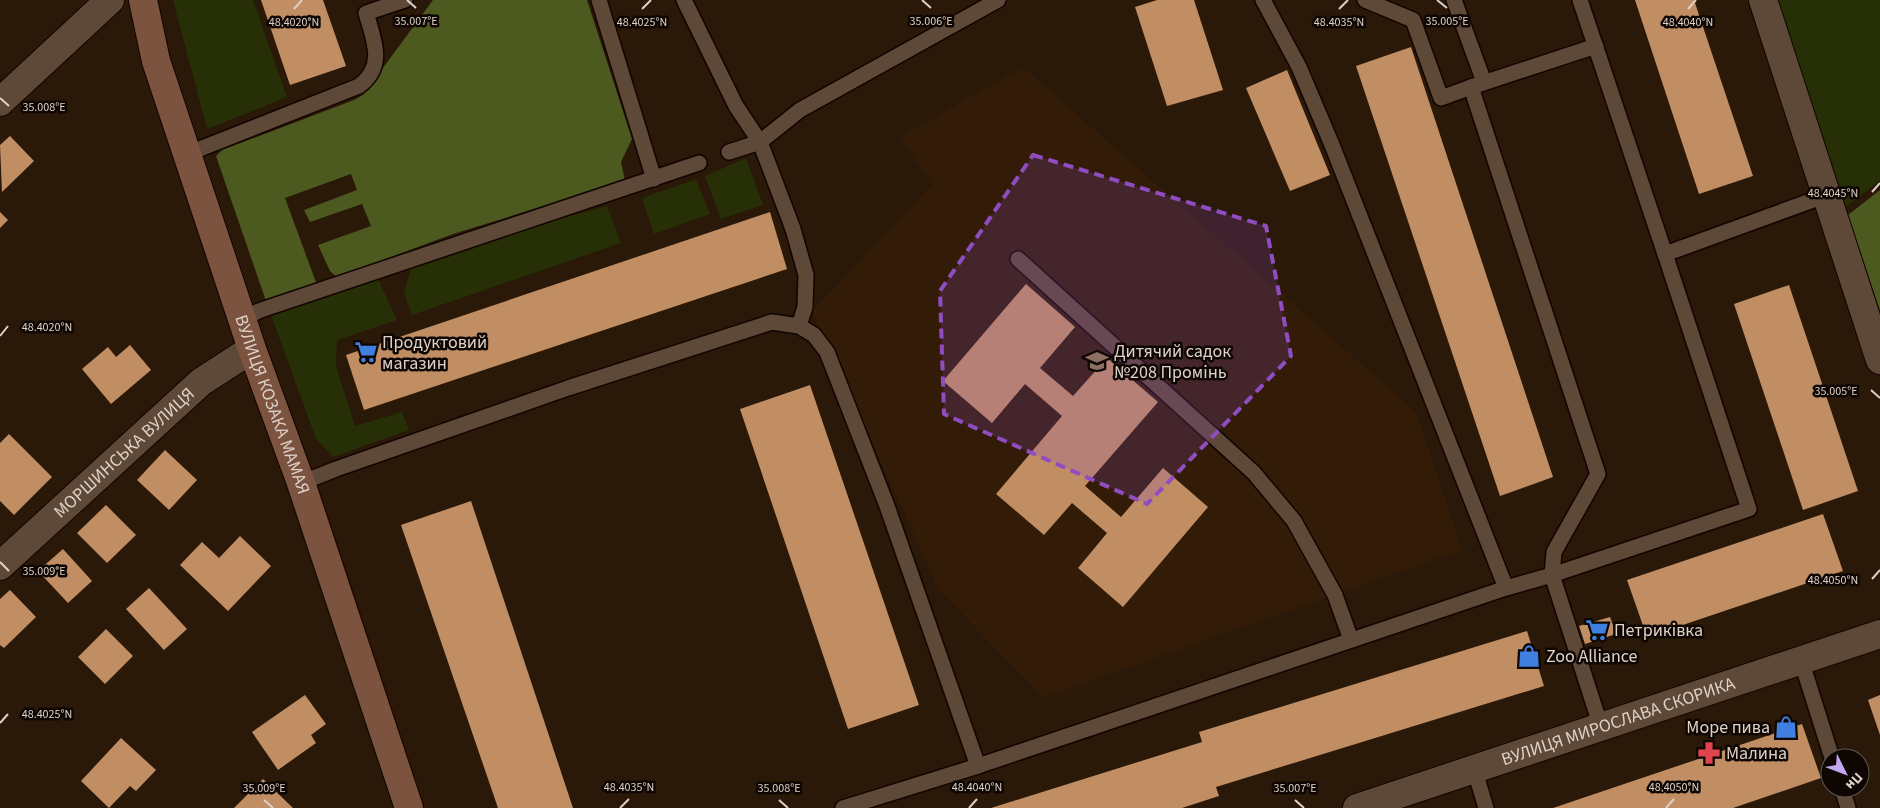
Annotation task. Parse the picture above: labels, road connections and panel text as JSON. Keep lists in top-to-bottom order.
{
  "streets": {
    "street": ["ВУЛИЦЯ КОЗАКА МАМАЯ", "МОРШИНСЬКА ВУЛИЦЯ", "ВУЛИЦЯ МИРОСЛАВА СКОРИКА"]
  },
  "crossings": [
    ["ВУЛИЦЯ КОЗАКА МАМАЯ", "МОРШИНСЬКА ВУЛИЦЯ"]
  ],
  "places": {
    "supermarket": ["Продуктовий магазин", "Петриківка"],
    "school or university": ["Дитячий садок №208 Промінь"],
    "shop": ["Zoo Alliance", "Море пива"],
    "pharmacy": ["Малина"]
  },
  "north": "bottom right",
  "coordinates": [
    "35.006°E",
    "35.005°E",
    "35.007°E",
    "48.4020°N",
    "48.4025°N",
    "48.4035°N",
    "48.4040°N",
    "35.008°E",
    "48.4045°N",
    "35.009°E",
    "48.4050°N"
  ]
}
